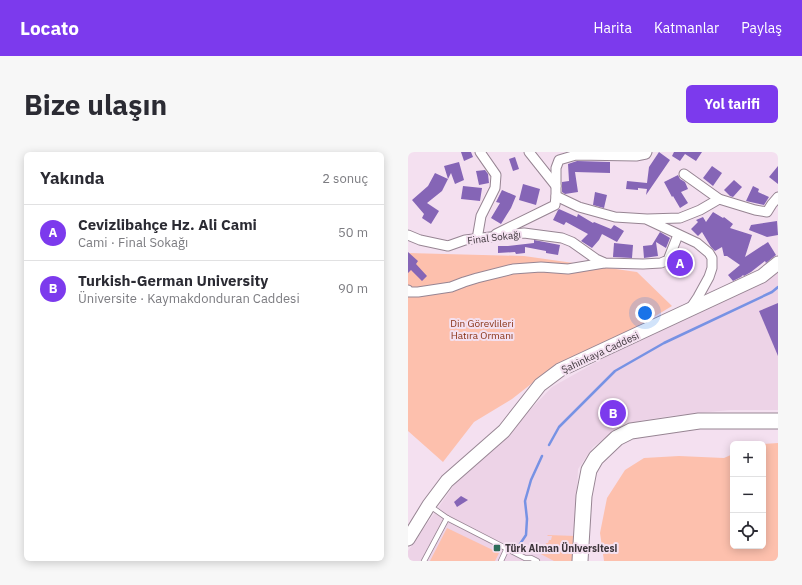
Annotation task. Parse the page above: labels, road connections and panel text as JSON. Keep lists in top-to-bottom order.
{
  "streets": {
    "street": ["Final Sokağı", "Şahinkaya Caddesi"]
  },
  "parks": ["Din Görevlileri Hatıra Ormanı"],
  "places": {
    "transit": ["Türk Alman Üniversitesi"]
  },
  "page": {
    "header": "Locato",
    "nav": ["Harita", "Katmanlar", "Paylaş"],
    "buttons": "Yol tarifi",
    "title": "Bize ulaşın",
    "heading": ["Yakında", "2 sonuç"],
    "list": [
      {
        "mark": "A",
        "name": "Cevizlibahçe Hz. Ali Cami",
        "note": "Cami · Final Sokağı",
        "value": "50 m"
      },
      {
        "mark": "B",
        "name": "Turkish-German University",
        "note": "Üniversite · Kaymakdonduran Caddesi",
        "value": "90 m"
      }
    ],
    "pins": ["A", "B"],
    "map_buttons": ["+", "−"]
  }
}
